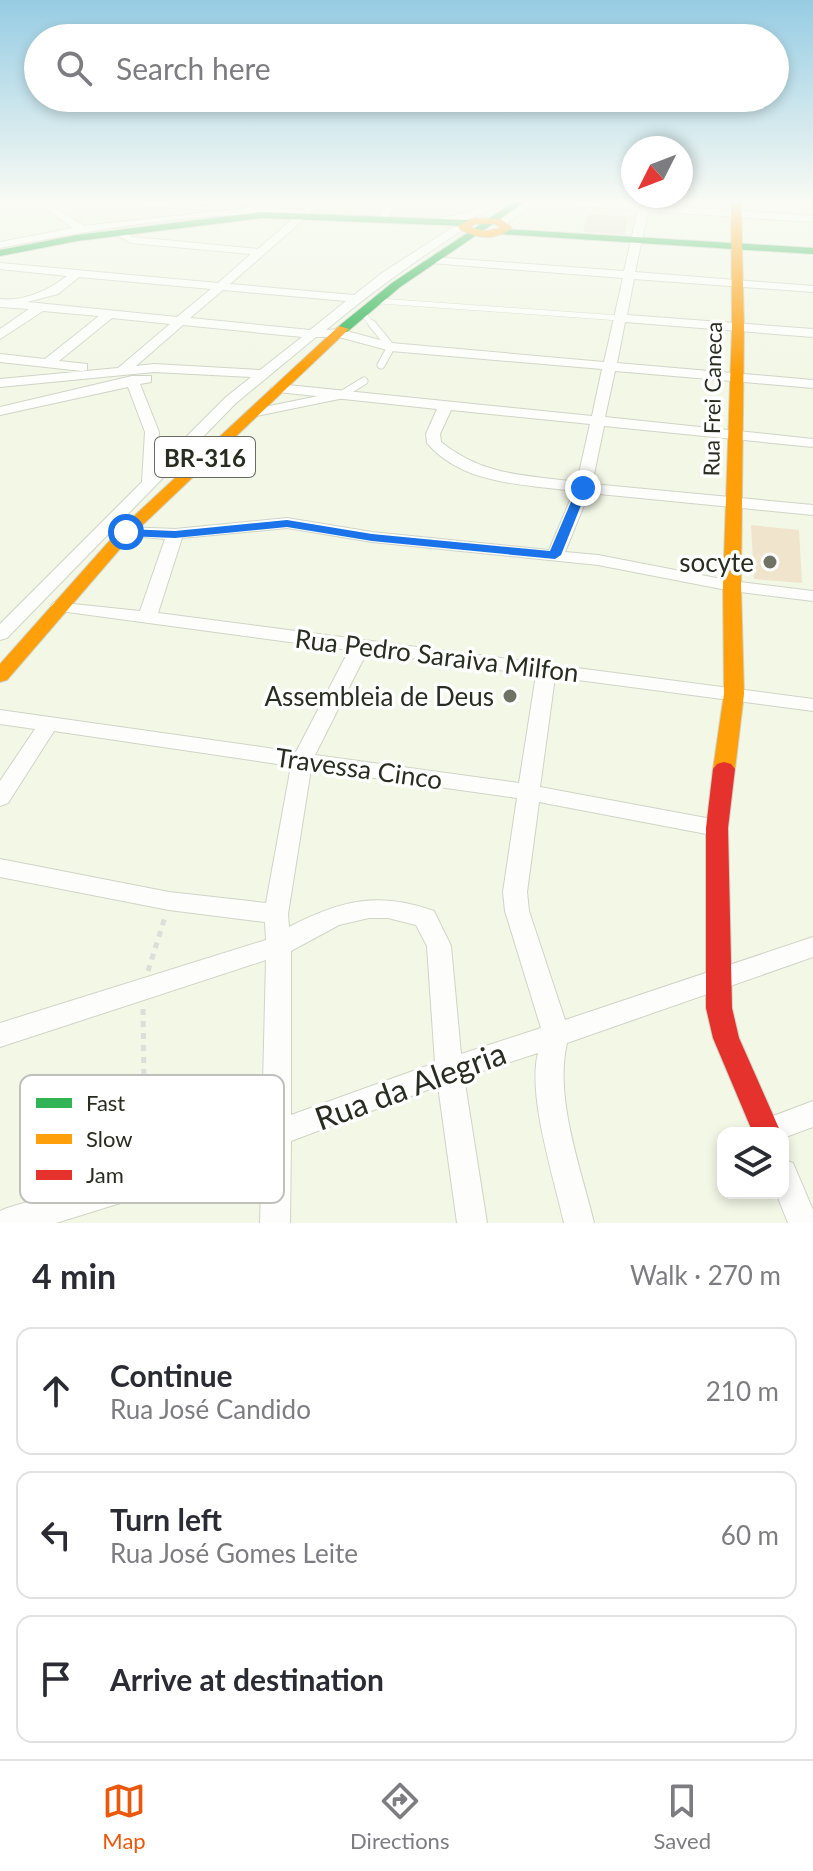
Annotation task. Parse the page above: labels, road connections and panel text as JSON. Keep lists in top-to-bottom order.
{
  "streets": {
    "main road": ["Rua Frei Caneca", "BR-316"],
    "street": ["Rua Pedro Saraiva Milfon", "Travessa Cinco", "Rua da Alegria"]
  },
  "crossings": [
    ["Rua Frei Caneca", "Rua Pedro Saraiva Milfon"],
    ["Rua Frei Caneca", "Travessa Cinco"],
    ["Rua Frei Caneca", "Rua da Alegria"],
    ["BR-316", "Rua Pedro Saraiva Milfon"]
  ],
  "places": ["socyte", "Assembleia de Deus"],
  "legend": ["Fast", "Slow", "Jam"],
  "north": "bottom left",
  "page": {
    "search": "Search here",
    "heading": ["4 min", "Walk · 270 m"],
    "list": [
      ["Continue", "Rua José Candido", "210 m"],
      ["Turn left", "Rua José Gomes Leite", "60 m"],
      "Arrive at destination"
    ],
    "nav": ["Map", "Directions", "Saved"]
  }
}
